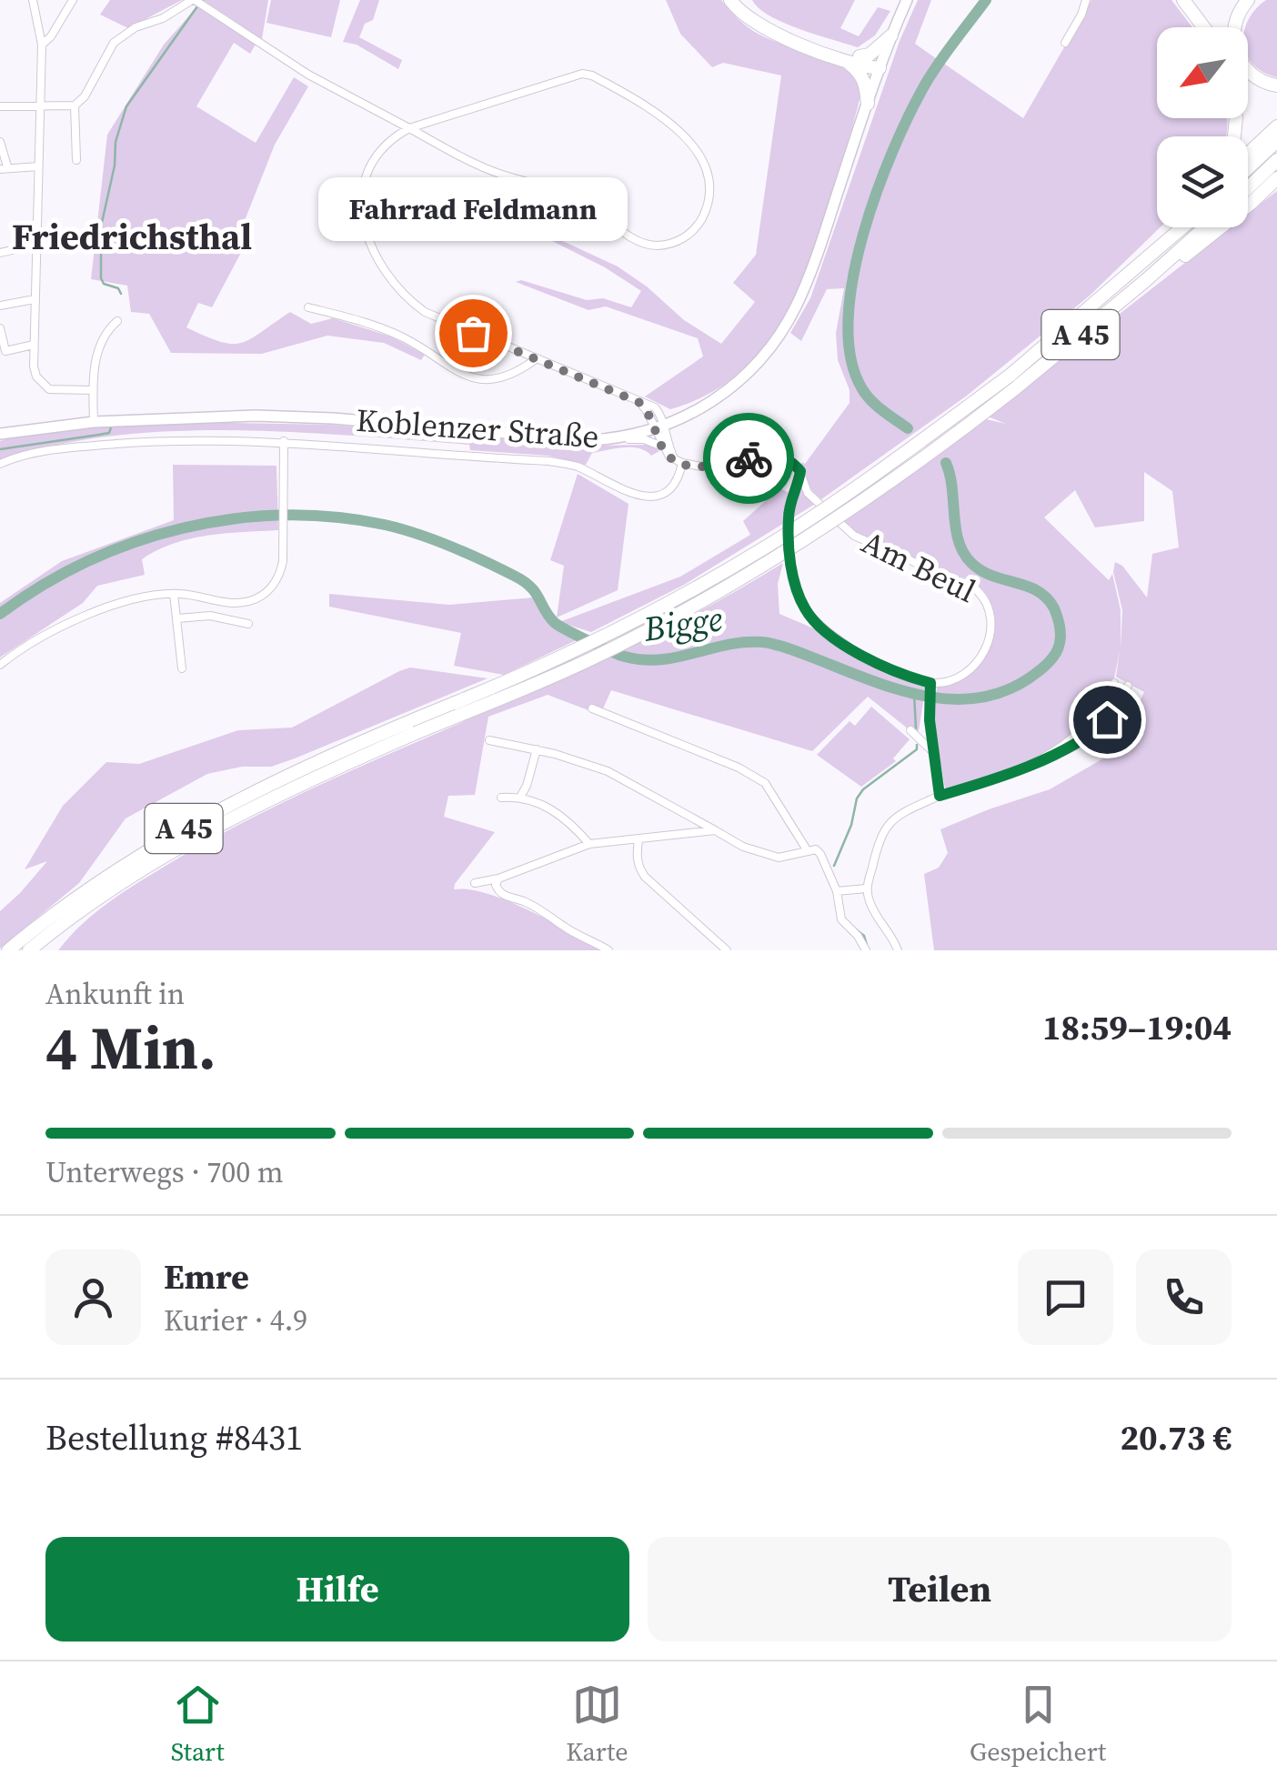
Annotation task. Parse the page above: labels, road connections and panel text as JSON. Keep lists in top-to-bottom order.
{
  "streets": {
    "highway": ["A 45"],
    "main road": ["Koblenzer Straße"],
    "street": ["Am Beul"]
  },
  "districts": ["Friedrichsthal"],
  "water": ["Bigge"],
  "places": ["Fahrrad Feldmann"],
  "north": "bottom left",
  "page": {
    "bubble": "Fahrrad Feldmann",
    "heading": ["4 Min.", "Ankunft in", "18:59–19:04"],
    "panel": [
      "Emre",
      "Kurier · 4.9",
      "Bestellung #8431",
      "20.73 €"
    ],
    "bar": "Unterwegs · 700 m",
    "buttons": ["Hilfe", "Teilen"],
    "tabs": ["Start", "Karte", "Gespeichert"]
  }
}
